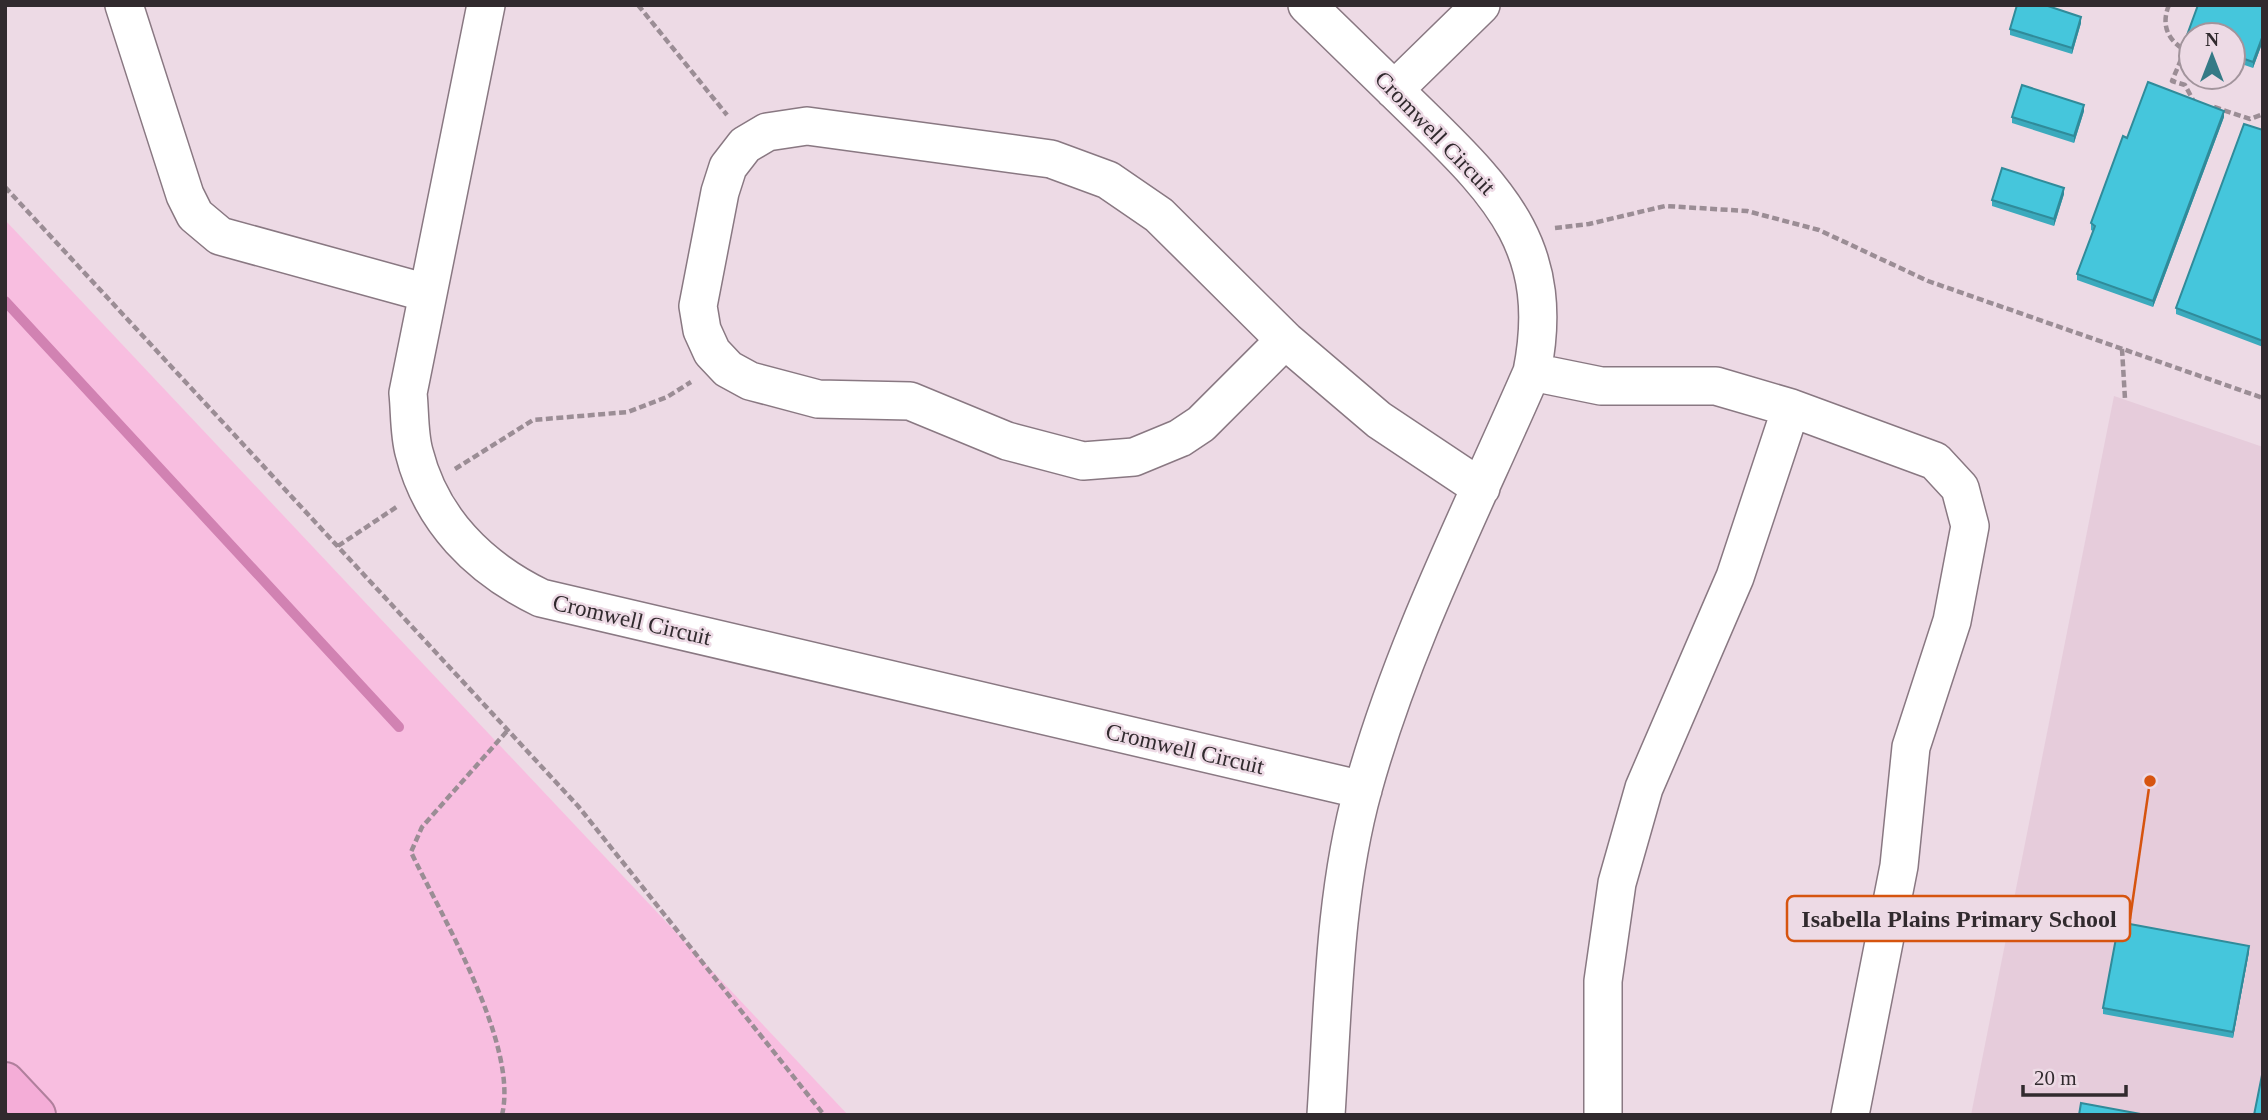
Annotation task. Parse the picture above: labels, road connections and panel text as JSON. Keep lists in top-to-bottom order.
{
  "streets": {
    "street": ["Cromwell Circuit"]
  },
  "places": ["Isabella Plains Primary School"],
  "scale_bar": "20 m",
  "north": "top"
}
